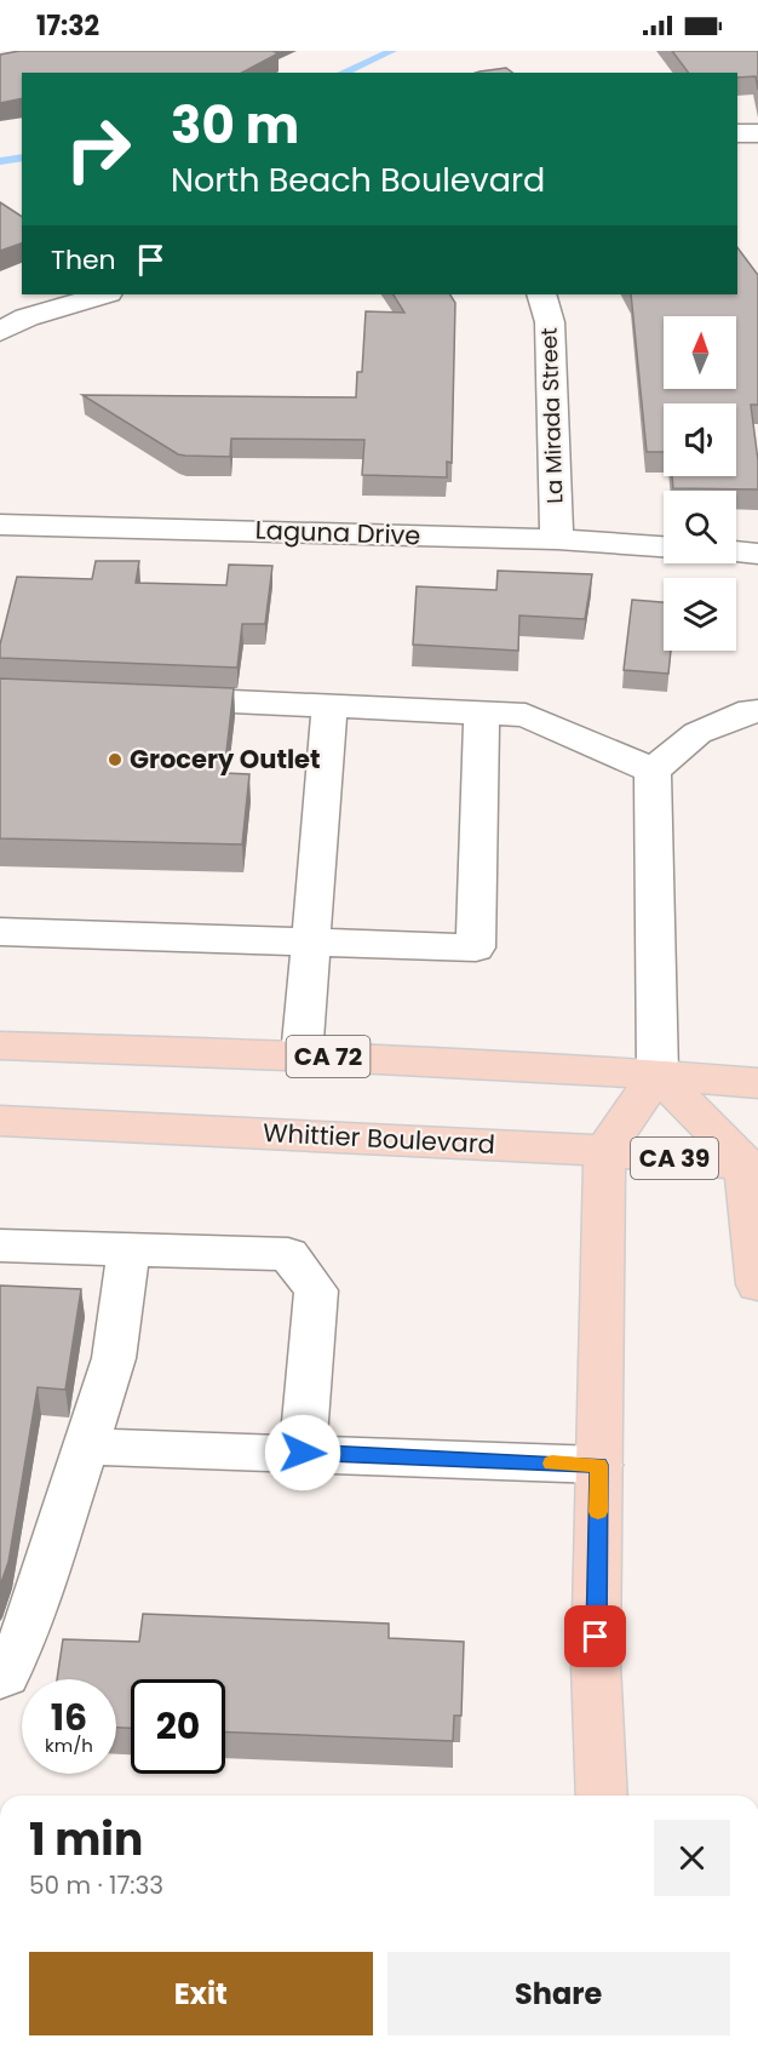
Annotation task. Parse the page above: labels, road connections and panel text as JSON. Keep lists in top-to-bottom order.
{
  "streets": {
    "main road": ["CA 72", "Whittier Boulevard", "CA 39"],
    "street": ["La Mirada Street", "Laguna Drive"]
  },
  "crossings": [
    ["La Mirada Street", "Laguna Drive"],
    ["CA 72", "CA 39"],
    ["Whittier Boulevard", "CA 39"]
  ],
  "places": ["Grocery Outlet"],
  "north": "top",
  "page": {
    "status": "17:32",
    "turn": ["30 m", "North Beach Boulevard"],
    "then": "Then",
    "speed": "16 km/h",
    "limit": "20",
    "heading": ["1 min", "50 m · 17:33"],
    "buttons": ["Exit", "Share"]
  }
}
